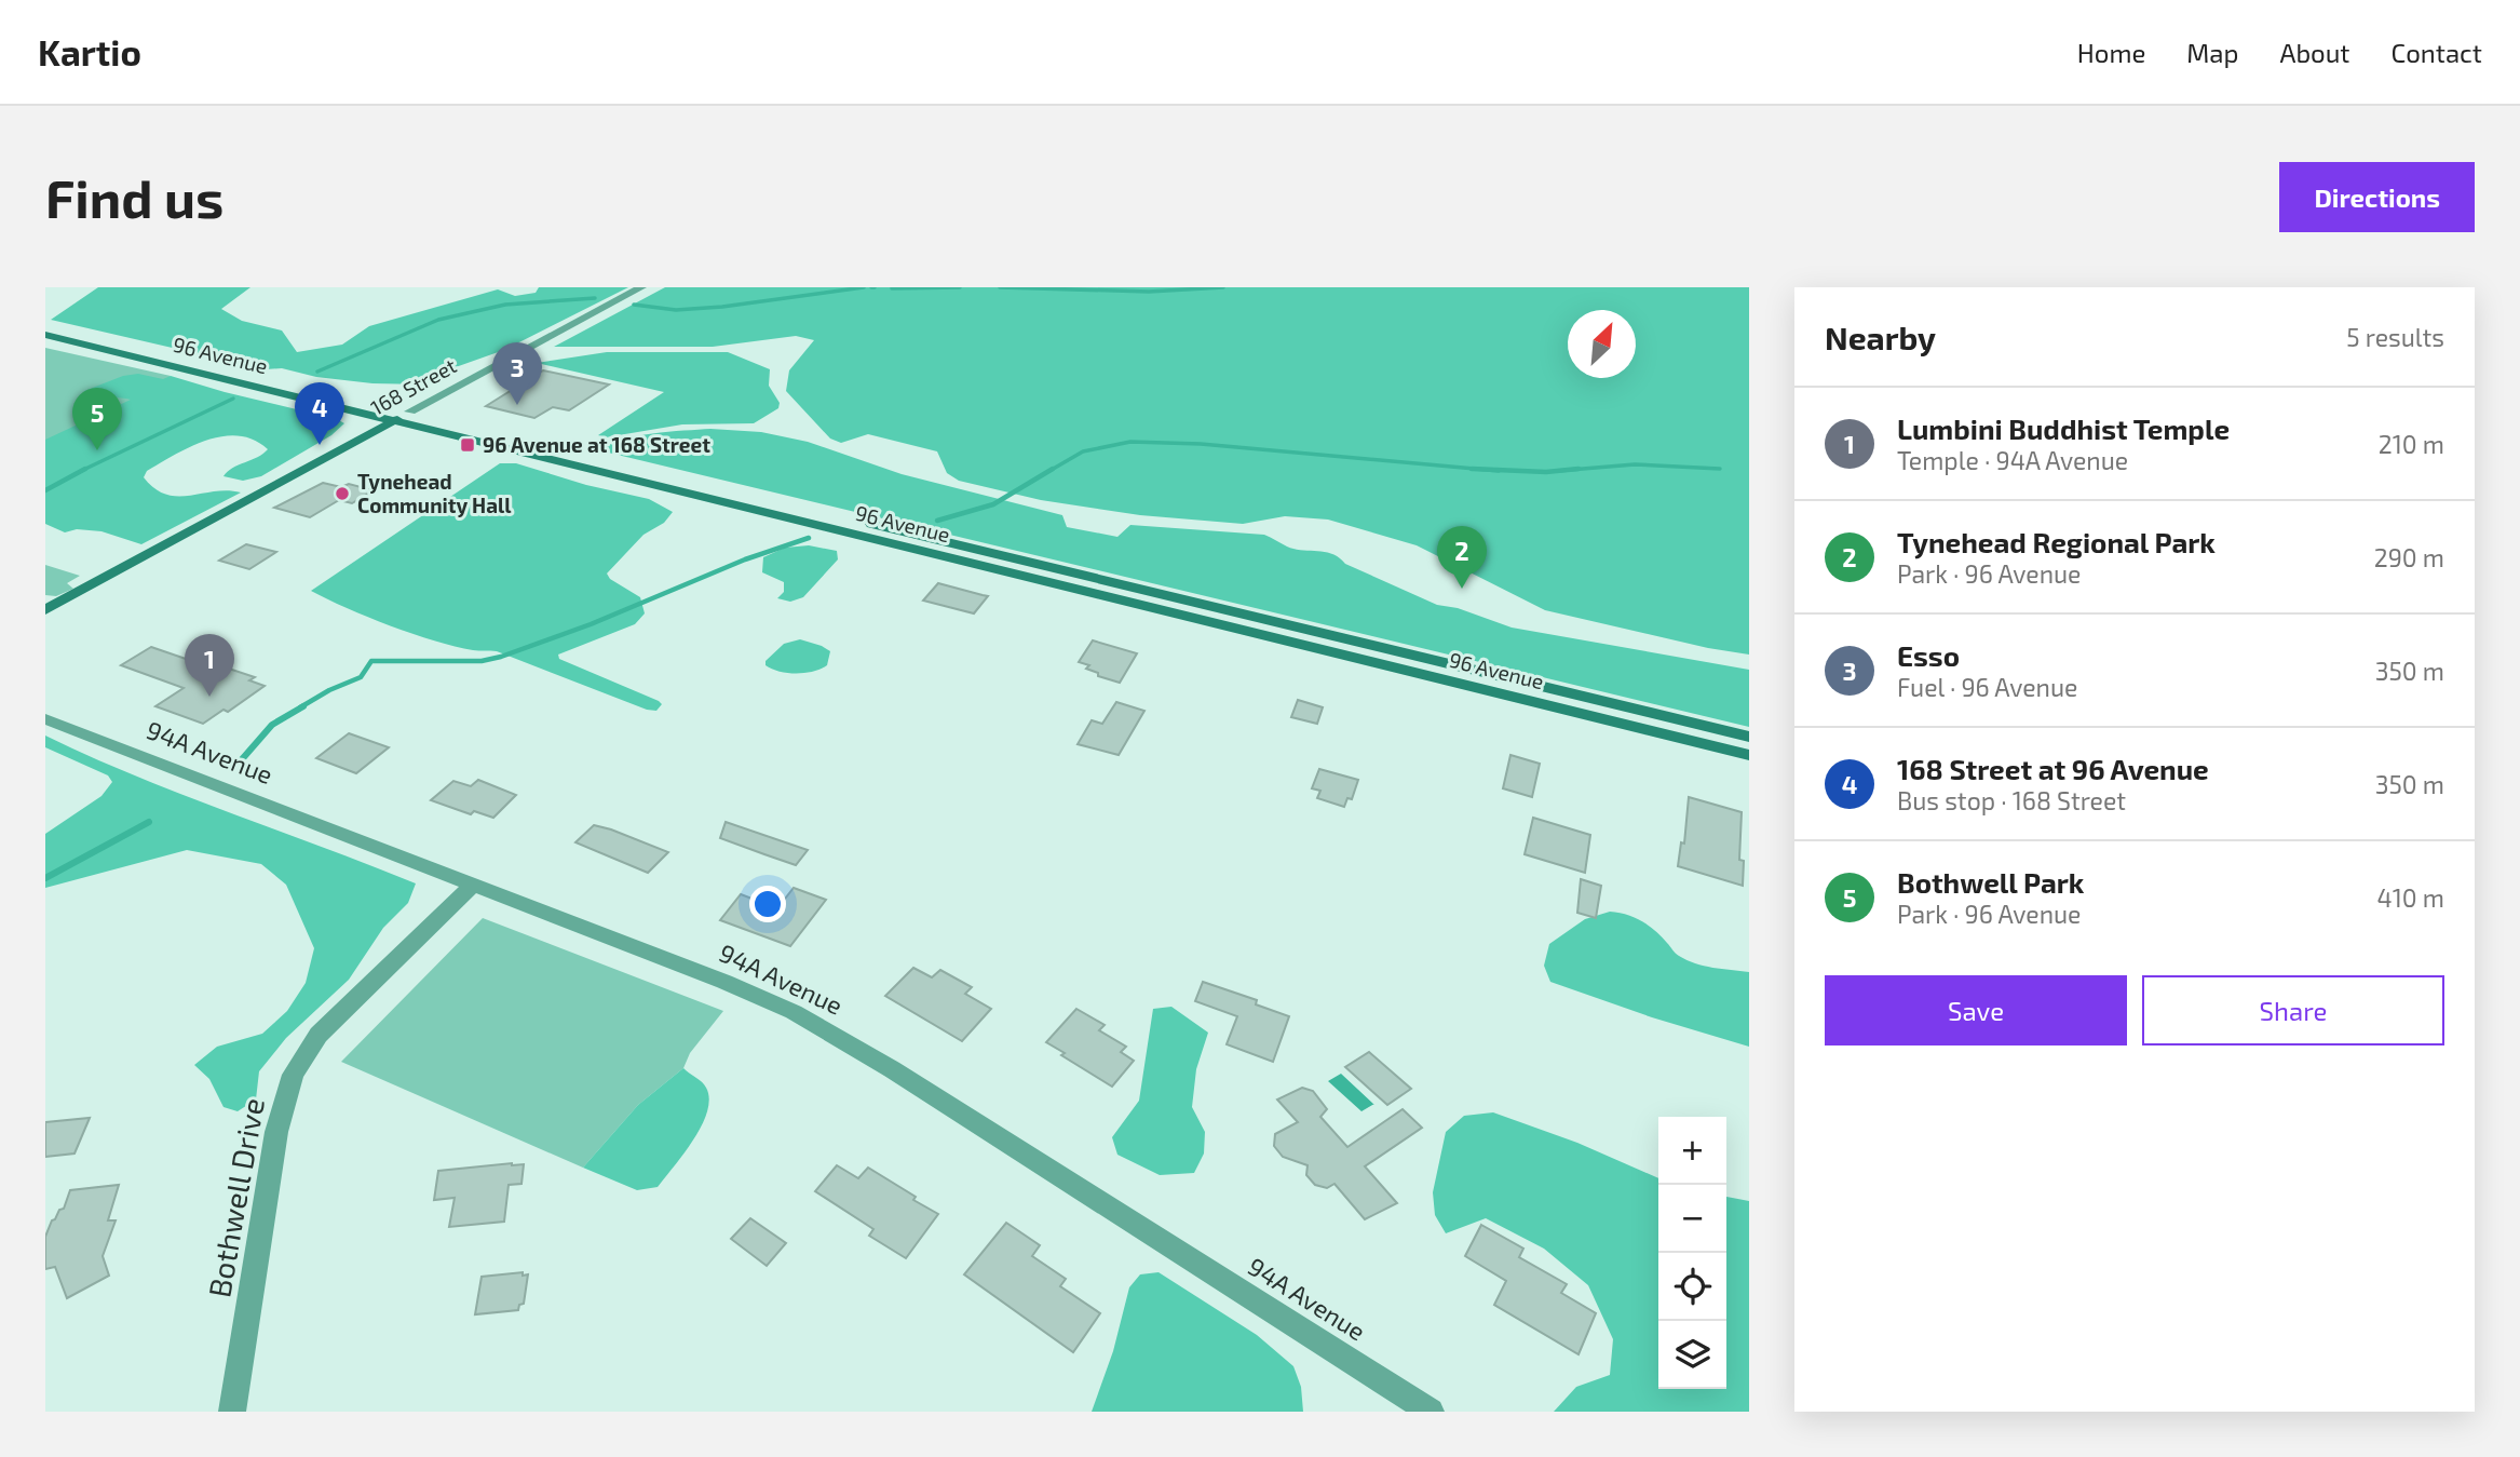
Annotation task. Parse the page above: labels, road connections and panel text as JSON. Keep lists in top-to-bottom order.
{
  "streets": {
    "main road": ["96 Avenue", "168 Street"],
    "street": ["94A Avenue", "Bothwell Drive"]
  },
  "crossings": [
    ["96 Avenue", "168 Street"],
    ["94A Avenue", "Bothwell Drive"]
  ],
  "places": {
    "transit": ["96 Avenue at 168 Street"],
    "other": ["Tynehead Community Hall"]
  },
  "north": "top right",
  "page": {
    "header": "Kartio",
    "nav": [
      "Home",
      "Map",
      "About",
      "Contact"
    ],
    "buttons": [
      "Directions",
      ["Save", "Share"]
    ],
    "title": "Find us",
    "heading": ["Nearby", "5 results"],
    "pins": [
      "3",
      "4",
      "5",
      "2",
      "1"
    ],
    "list": [
      {
        "mark": "1",
        "name": "Lumbini Buddhist Temple",
        "note": "Temple · 94A Avenue",
        "value": "210 m"
      },
      {
        "mark": "2",
        "name": "Tynehead Regional Park",
        "note": "Park · 96 Avenue",
        "value": "290 m"
      },
      {
        "mark": "3",
        "name": "Esso",
        "note": "Fuel · 96 Avenue",
        "value": "350 m"
      },
      {
        "mark": "4",
        "name": "168 Street at 96 Avenue",
        "note": "Bus stop · 168 Street",
        "value": "350 m"
      },
      {
        "mark": "5",
        "name": "Bothwell Park",
        "note": "Park · 96 Avenue",
        "value": "410 m"
      }
    ],
    "map_buttons": ["+", "−"]
  }
}
